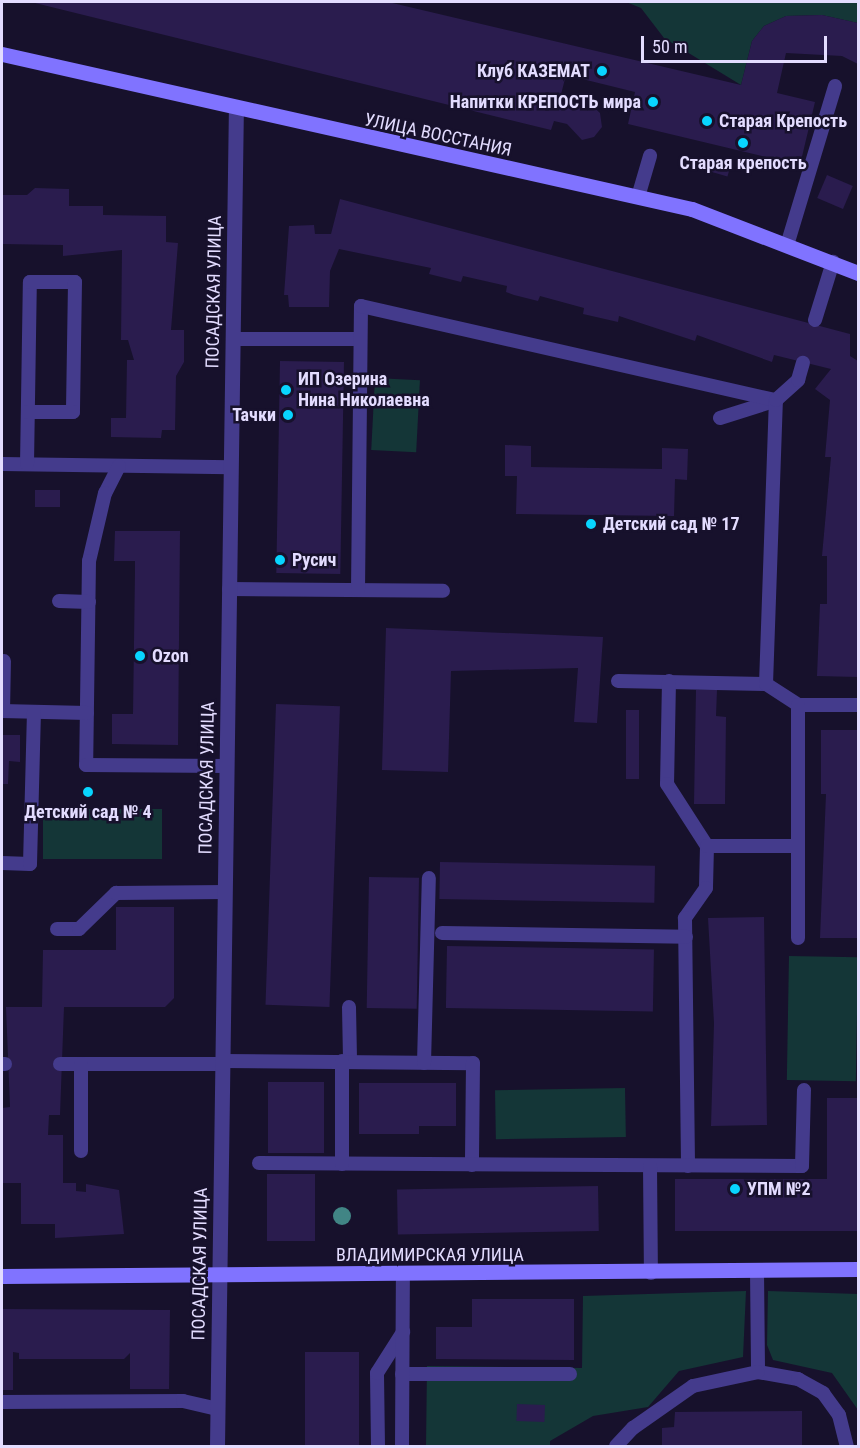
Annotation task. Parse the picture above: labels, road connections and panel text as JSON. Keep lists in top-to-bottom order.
{
  "streets": {
    "main road": ["УЛИЦА ВОССТАНИЯ", "ВЛАДИМИРСКАЯ УЛИЦА"],
    "street": ["ПОСАДСКАЯ УЛИЦА"]
  },
  "crossings": [
    ["УЛИЦА ВОССТАНИЯ", "ПОСАДСКАЯ УЛИЦА"],
    ["ПОСАДСКАЯ УЛИЦА", "ВЛАДИМИРСКАЯ УЛИЦА"]
  ],
  "places": [
    "Клуб КАЗЕМАТ",
    "Напитки КРЕПОСТЬ мира",
    "Старая Крепость",
    "Старая крепость",
    "ИП Озерина Нина Николаевна",
    "Тачки",
    "Детский сад № 17",
    "Русич",
    "Ozon",
    "Детский сад № 4",
    "УПМ №2"
  ],
  "scale_bar": "50 m"
}
